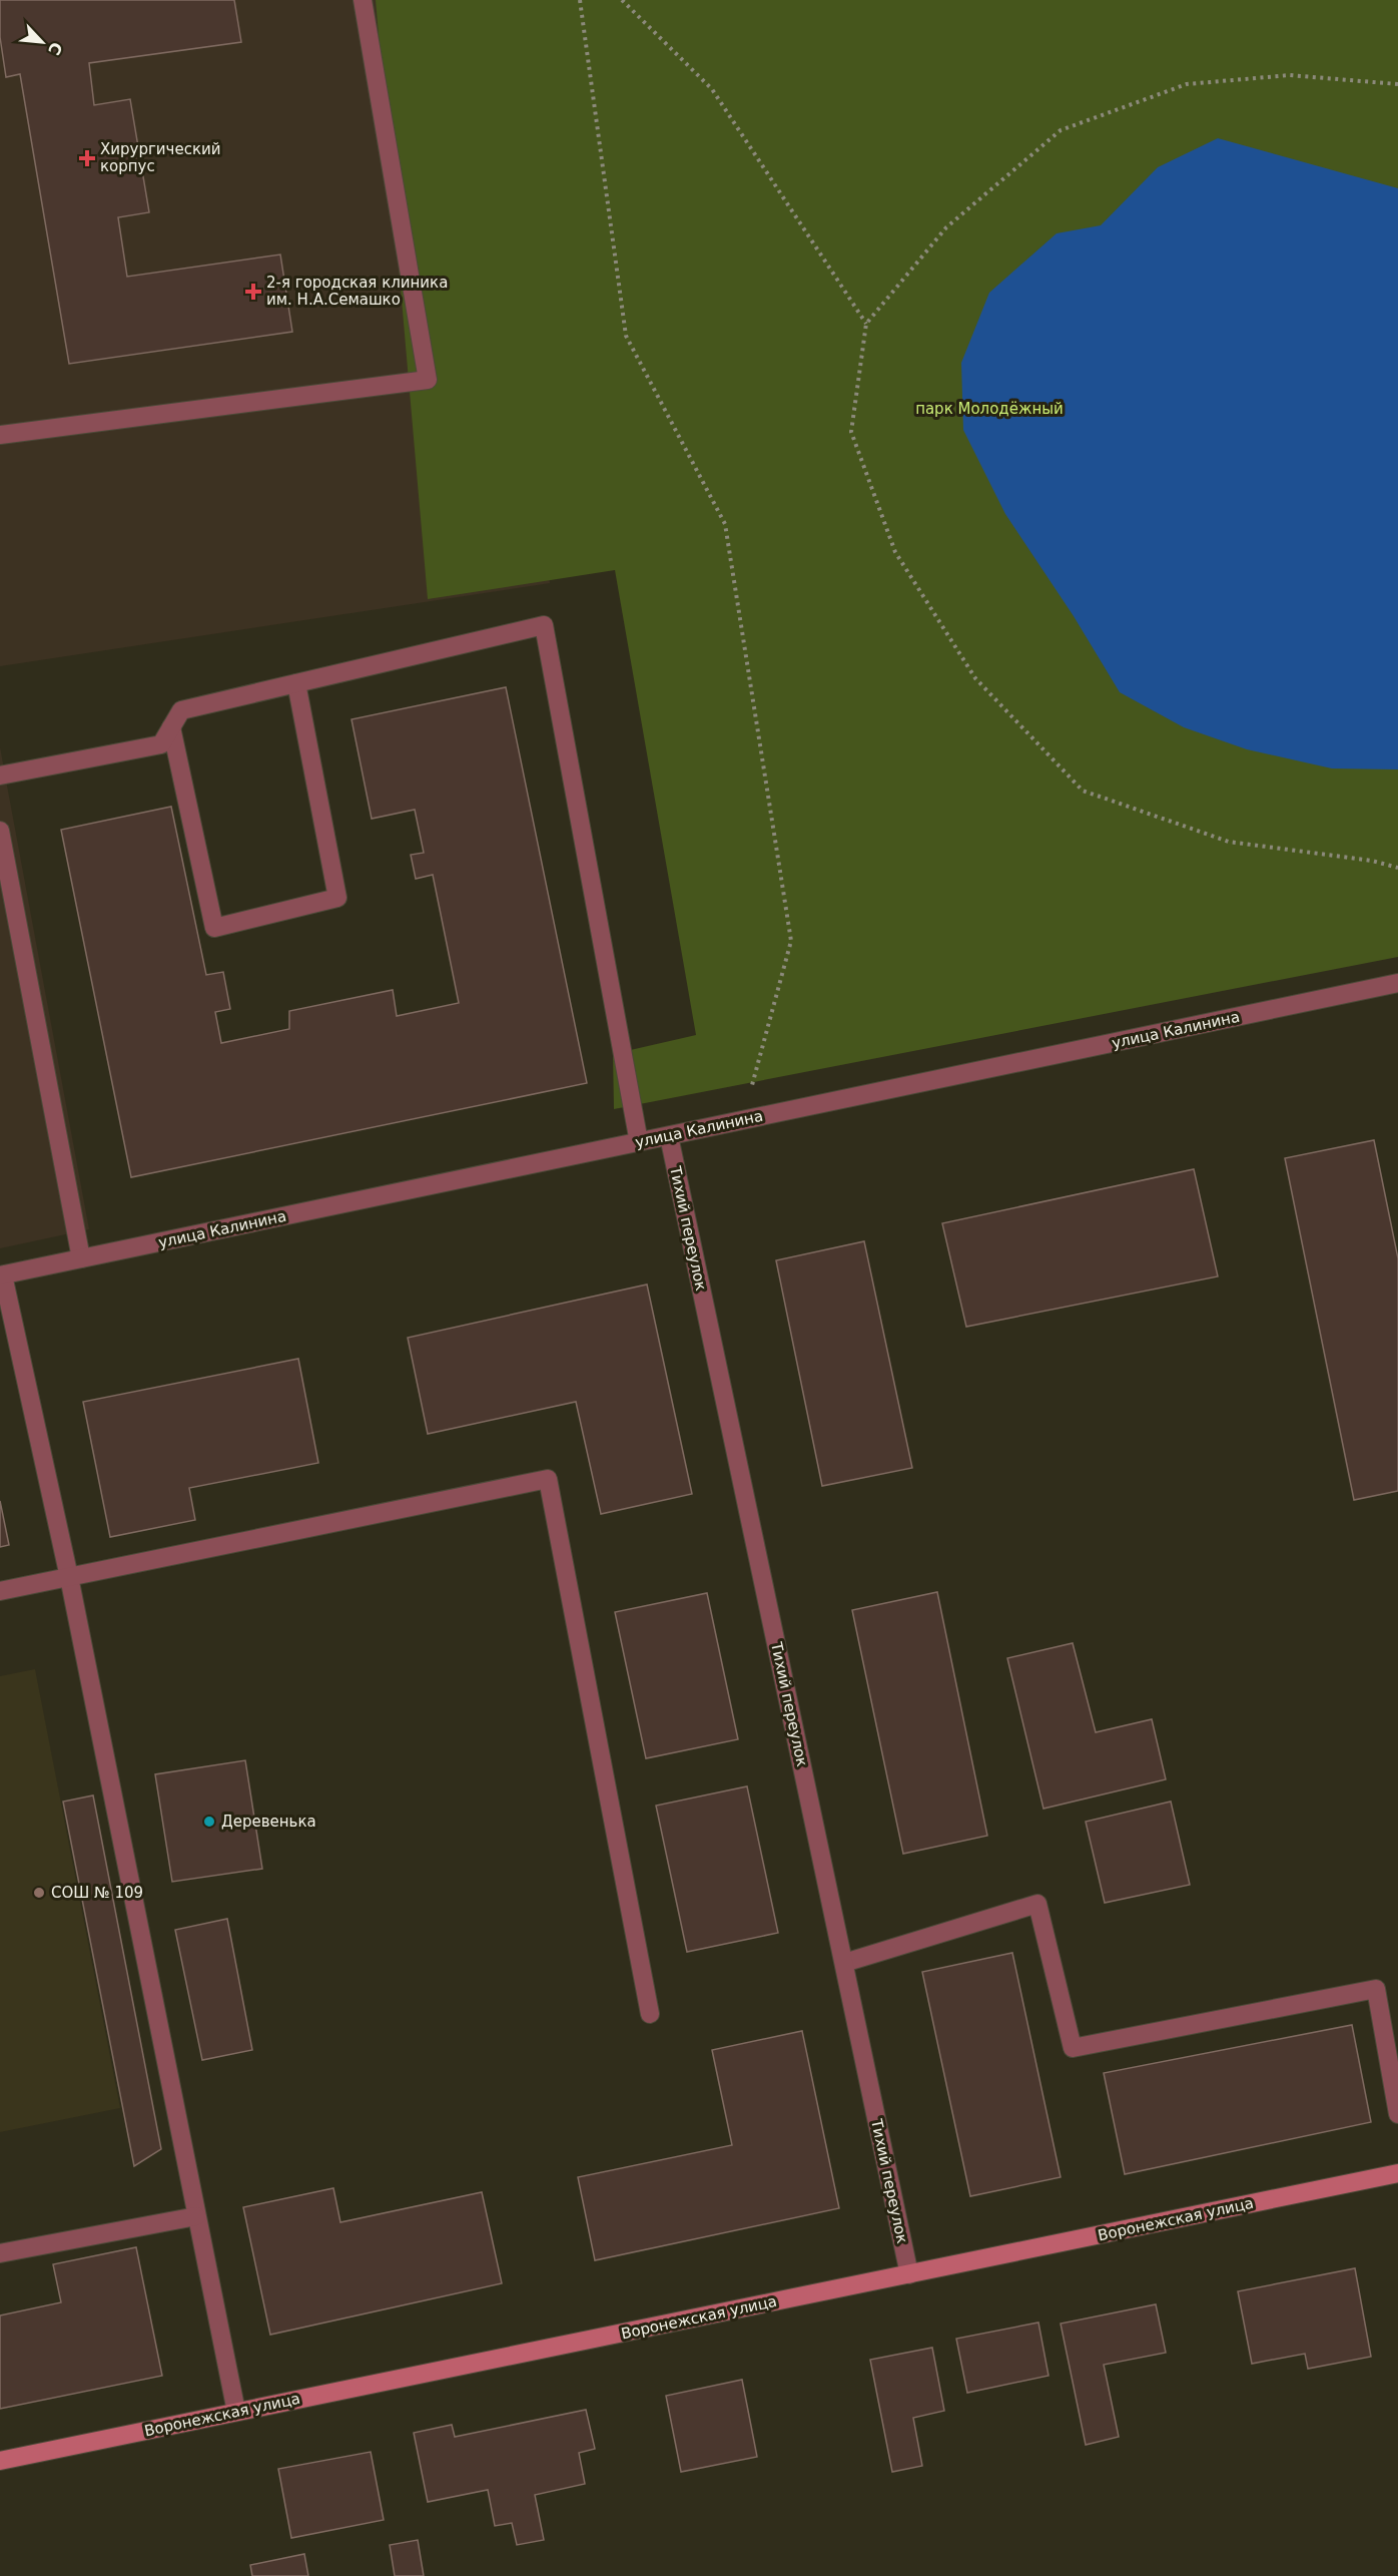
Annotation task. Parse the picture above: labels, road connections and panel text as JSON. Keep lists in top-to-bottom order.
{
  "streets": {
    "street": ["улица Калинина", "Тихий переулок", "Воронежская улица"]
  },
  "crossings": [
    ["улица Калинина", "Тихий переулок"],
    ["Тихий переулок", "Воронежская улица"]
  ],
  "parks": ["парк Молодёжный"],
  "places": {
    "health": ["Хирургический корпус", "2-я городская клиника им. Н.А.Семашко"],
    "other": ["Деревенька", "СОШ № 109"]
  },
  "north": "bottom right"
}
